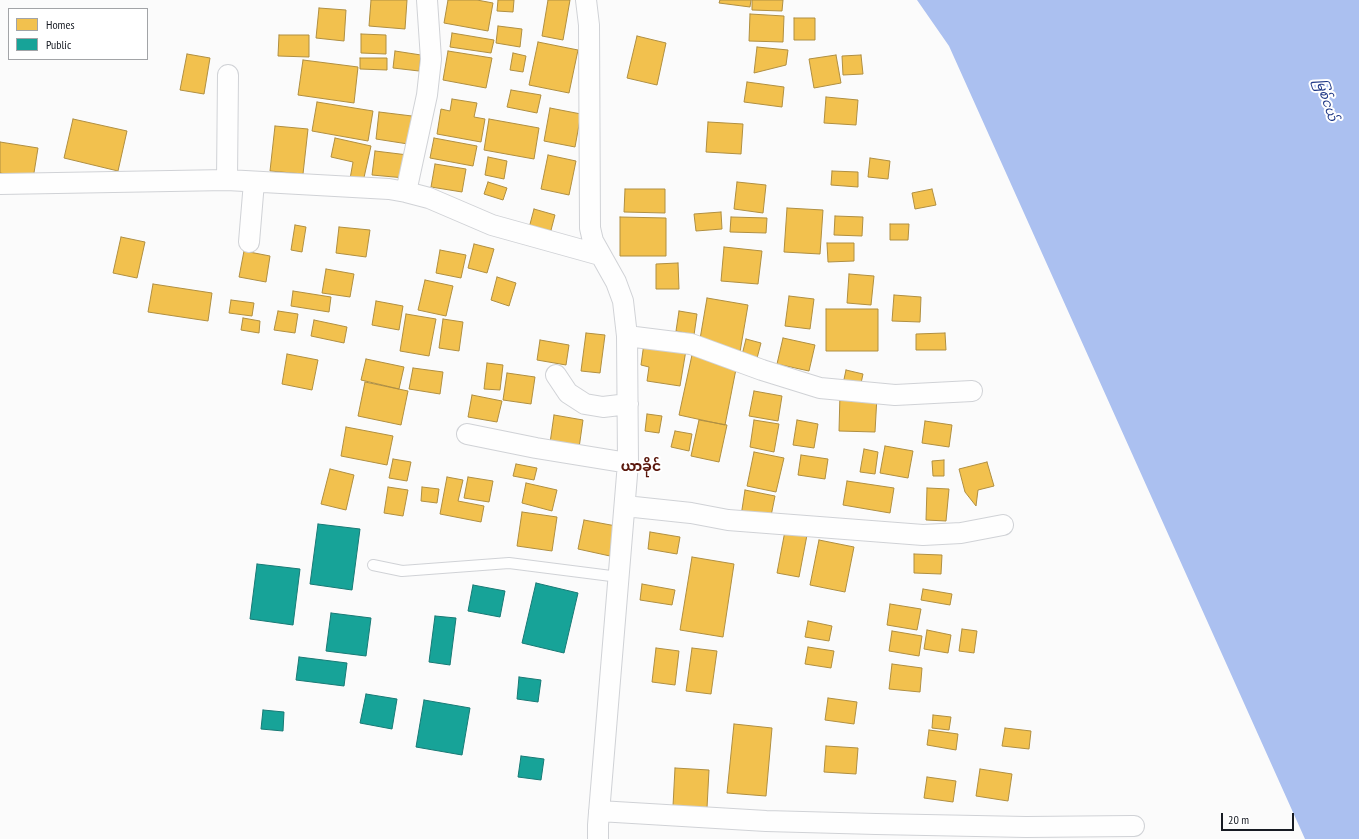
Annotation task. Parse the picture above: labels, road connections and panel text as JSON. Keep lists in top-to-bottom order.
{
  "districts": ["ယာခိုင်"],
  "water": ["မြစ်ငယ်"],
  "legend": ["Homes", "Public"],
  "scale_bar": "20 m"
}
